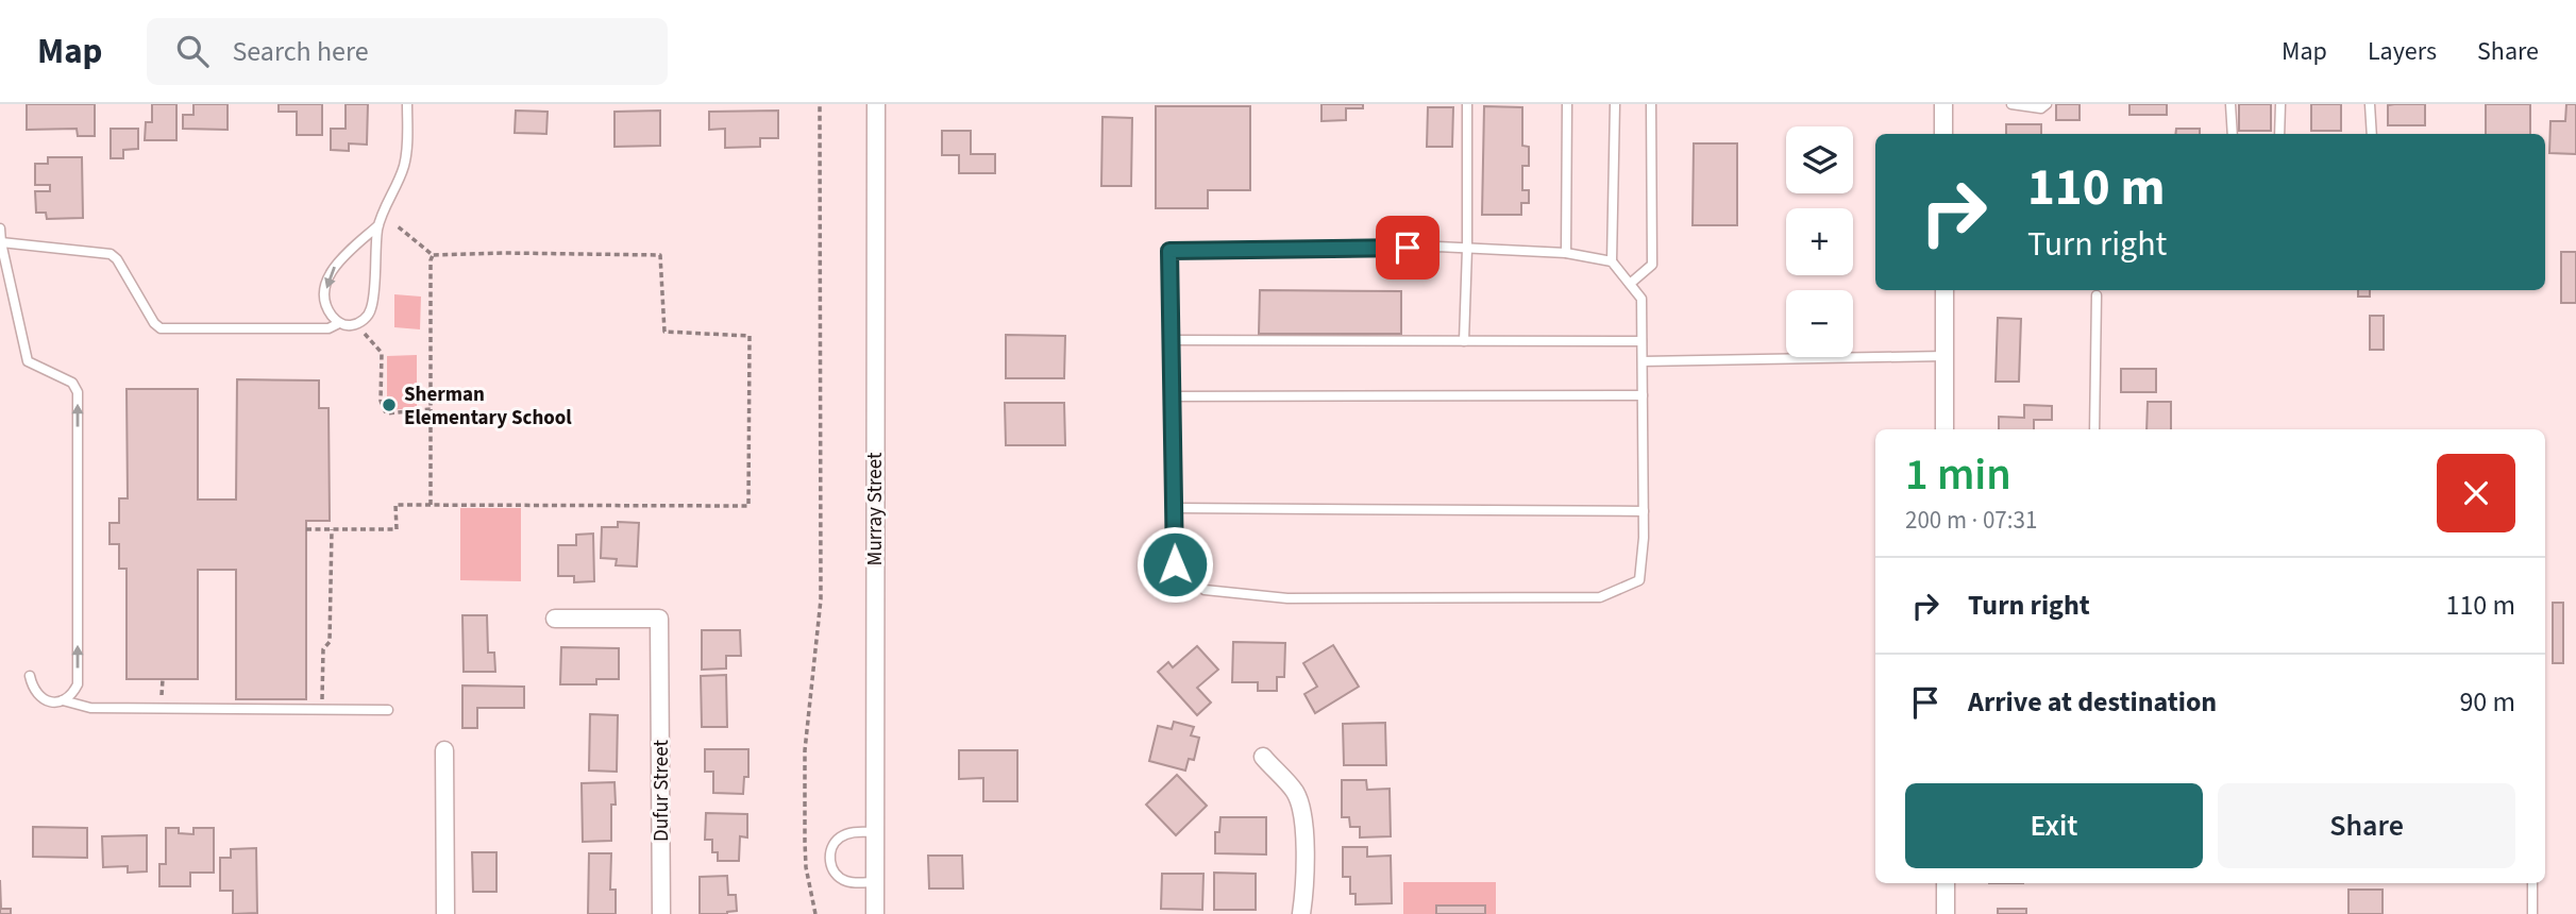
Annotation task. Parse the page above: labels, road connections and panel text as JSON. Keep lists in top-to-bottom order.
{
  "streets": {
    "street": ["Murray Street", "Dufur Street"]
  },
  "places": ["Sherman Elementary School"],
  "page": {
    "header": "Map",
    "search": "Search here",
    "nav": ["Map", "Layers", "Share"],
    "map_buttons": ["+", "−"],
    "turn": ["110 m", "Turn right"],
    "heading": ["1 min", "200 m · 07:31"],
    "list": [
      {
        "name": "Turn right",
        "value": "110 m"
      },
      {
        "name": "Arrive at destination",
        "value": "90 m"
      }
    ],
    "buttons": ["Exit", "Share"]
  }
}
